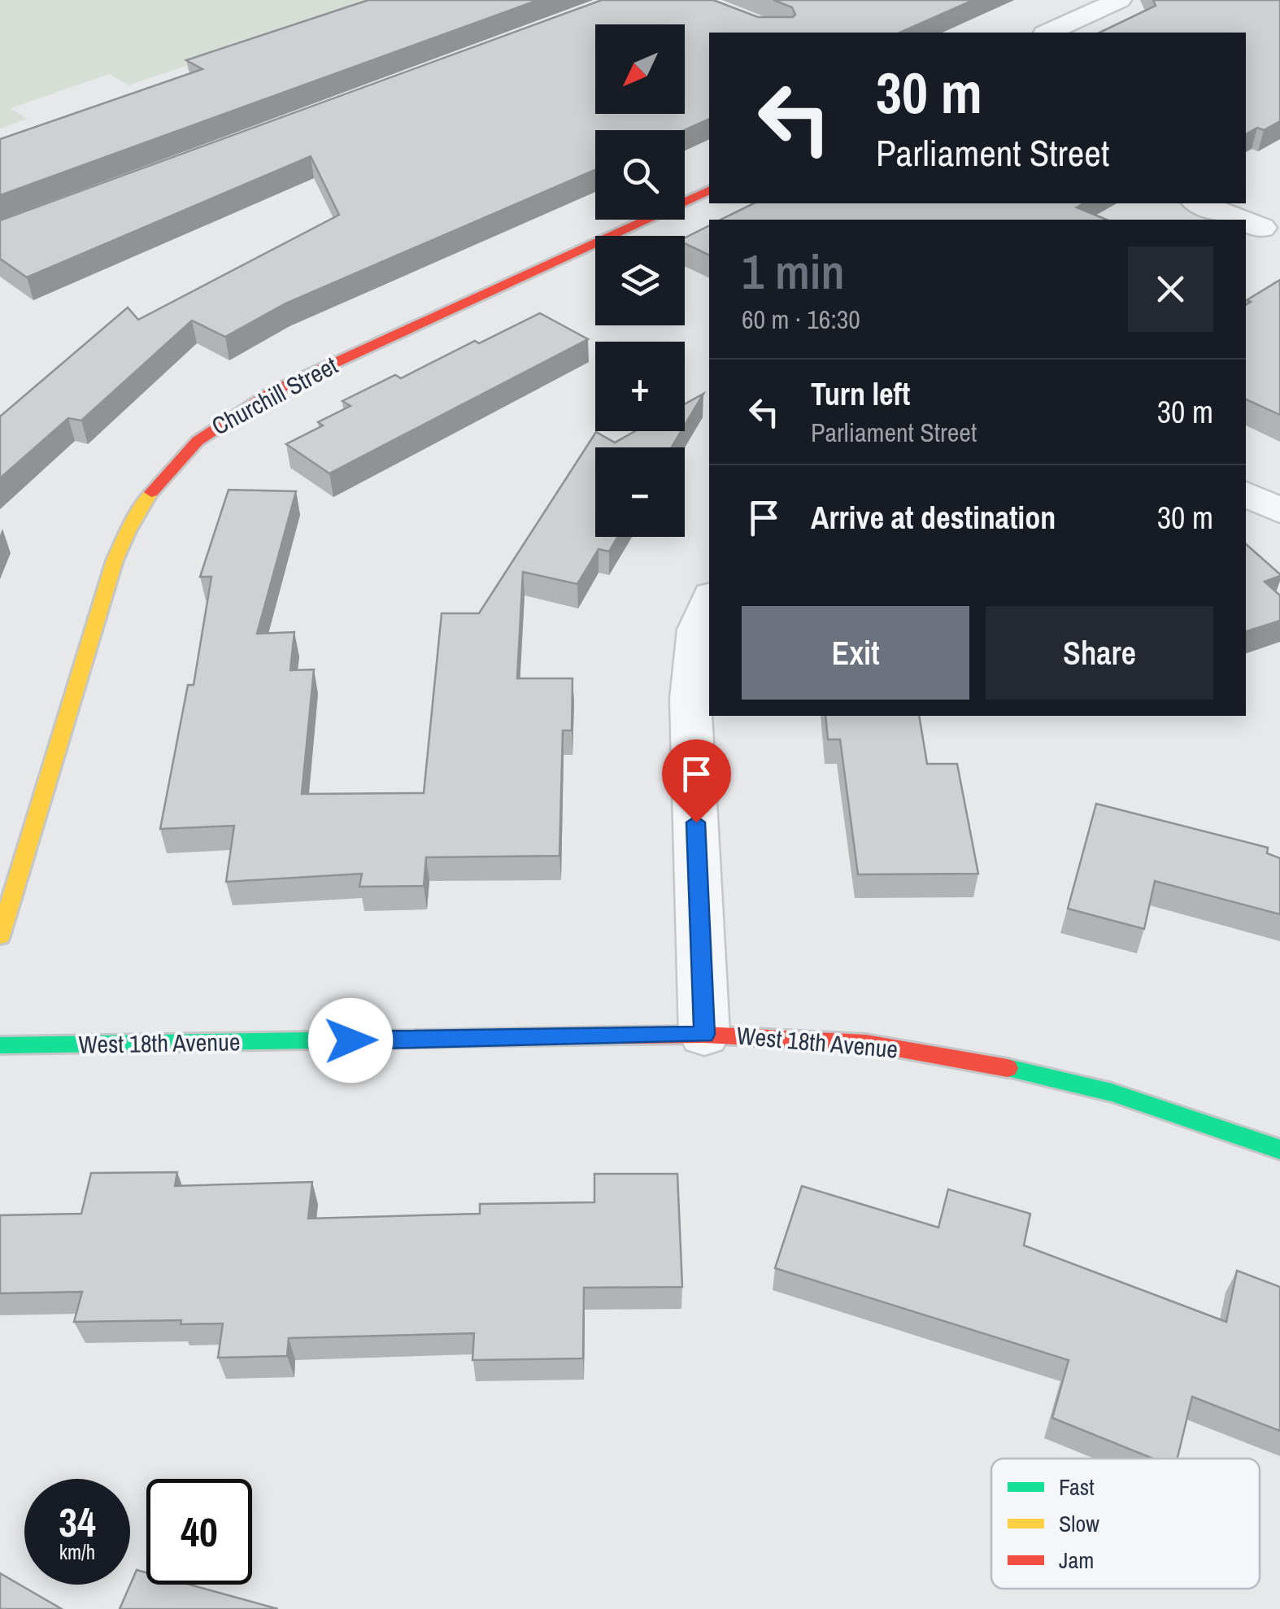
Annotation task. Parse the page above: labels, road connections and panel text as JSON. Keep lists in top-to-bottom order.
{
  "streets": {
    "street": ["Churchill Street", "West 18th Avenue"]
  },
  "legend": ["Fast", "Slow", "Jam"],
  "north": "bottom left",
  "page": {
    "map_buttons": ["+", "−"],
    "turn": ["30 m", "Parliament Street"],
    "heading": ["1 min", "60 m · 16:30"],
    "list": [
      {
        "name": "Turn left",
        "note": "Parliament Street",
        "value": "30 m"
      },
      {
        "name": "Arrive at destination",
        "value": "30 m"
      }
    ],
    "buttons": ["Exit", "Share"],
    "speed": "34 km/h",
    "limit": "40"
  }
}
